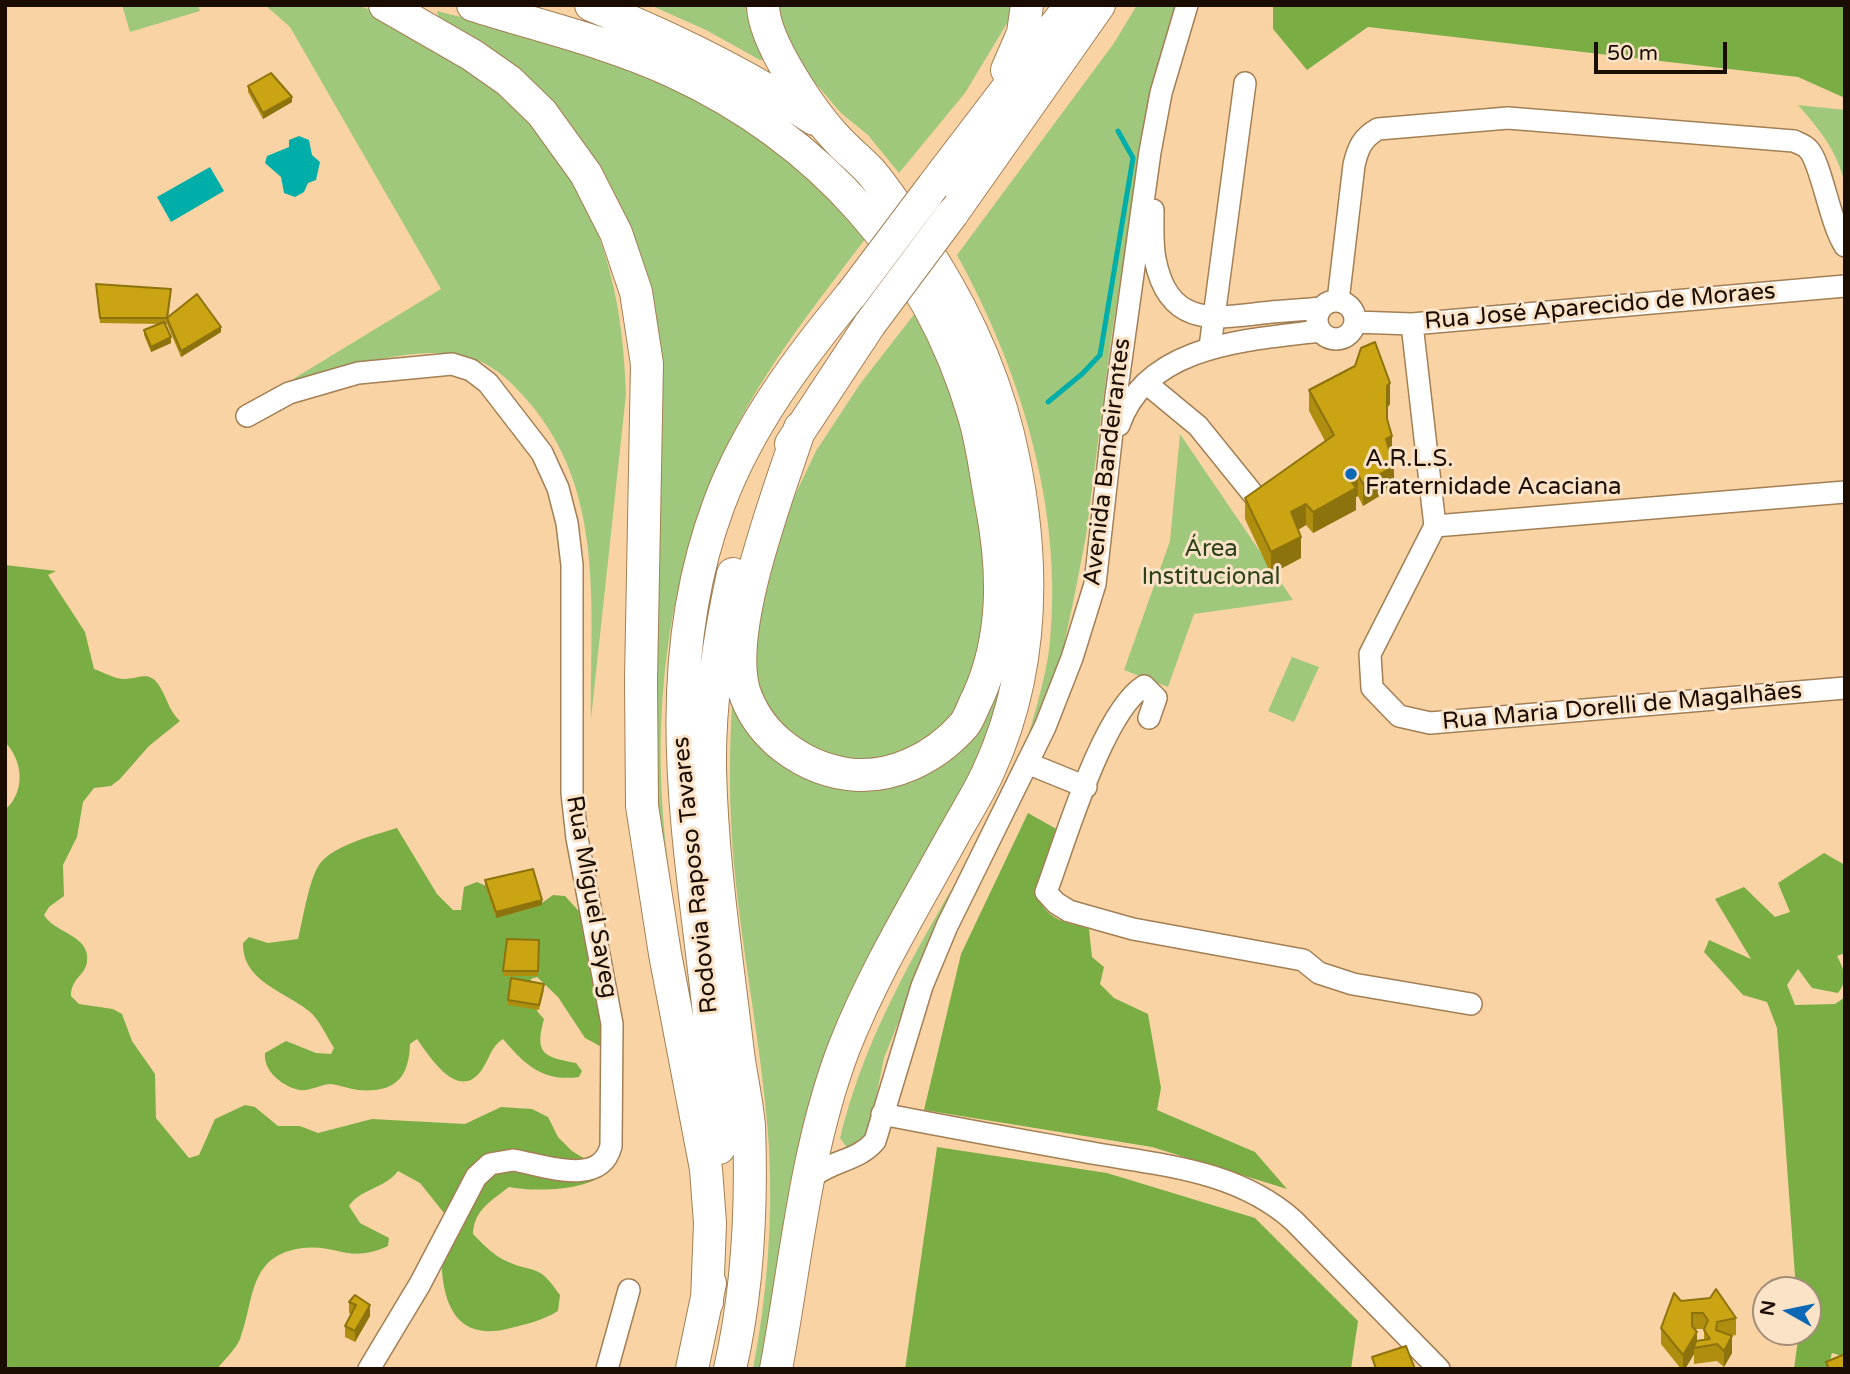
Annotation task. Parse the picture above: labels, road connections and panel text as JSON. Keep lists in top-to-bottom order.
{
  "streets": {
    "highway": ["Rodovia Raposo Tavares"],
    "street": [
      "Rua José Aparecido de Moraes",
      "Avenida Bandeirantes",
      "Rua Maria Dorelli de Magalhães",
      "Rua Miguel Sayeg"
    ]
  },
  "parks": ["Área Institucional"],
  "places": ["A.R.L.S. Fraternidade Acaciana"],
  "scale_bar": "50 m",
  "north": "left"
}
